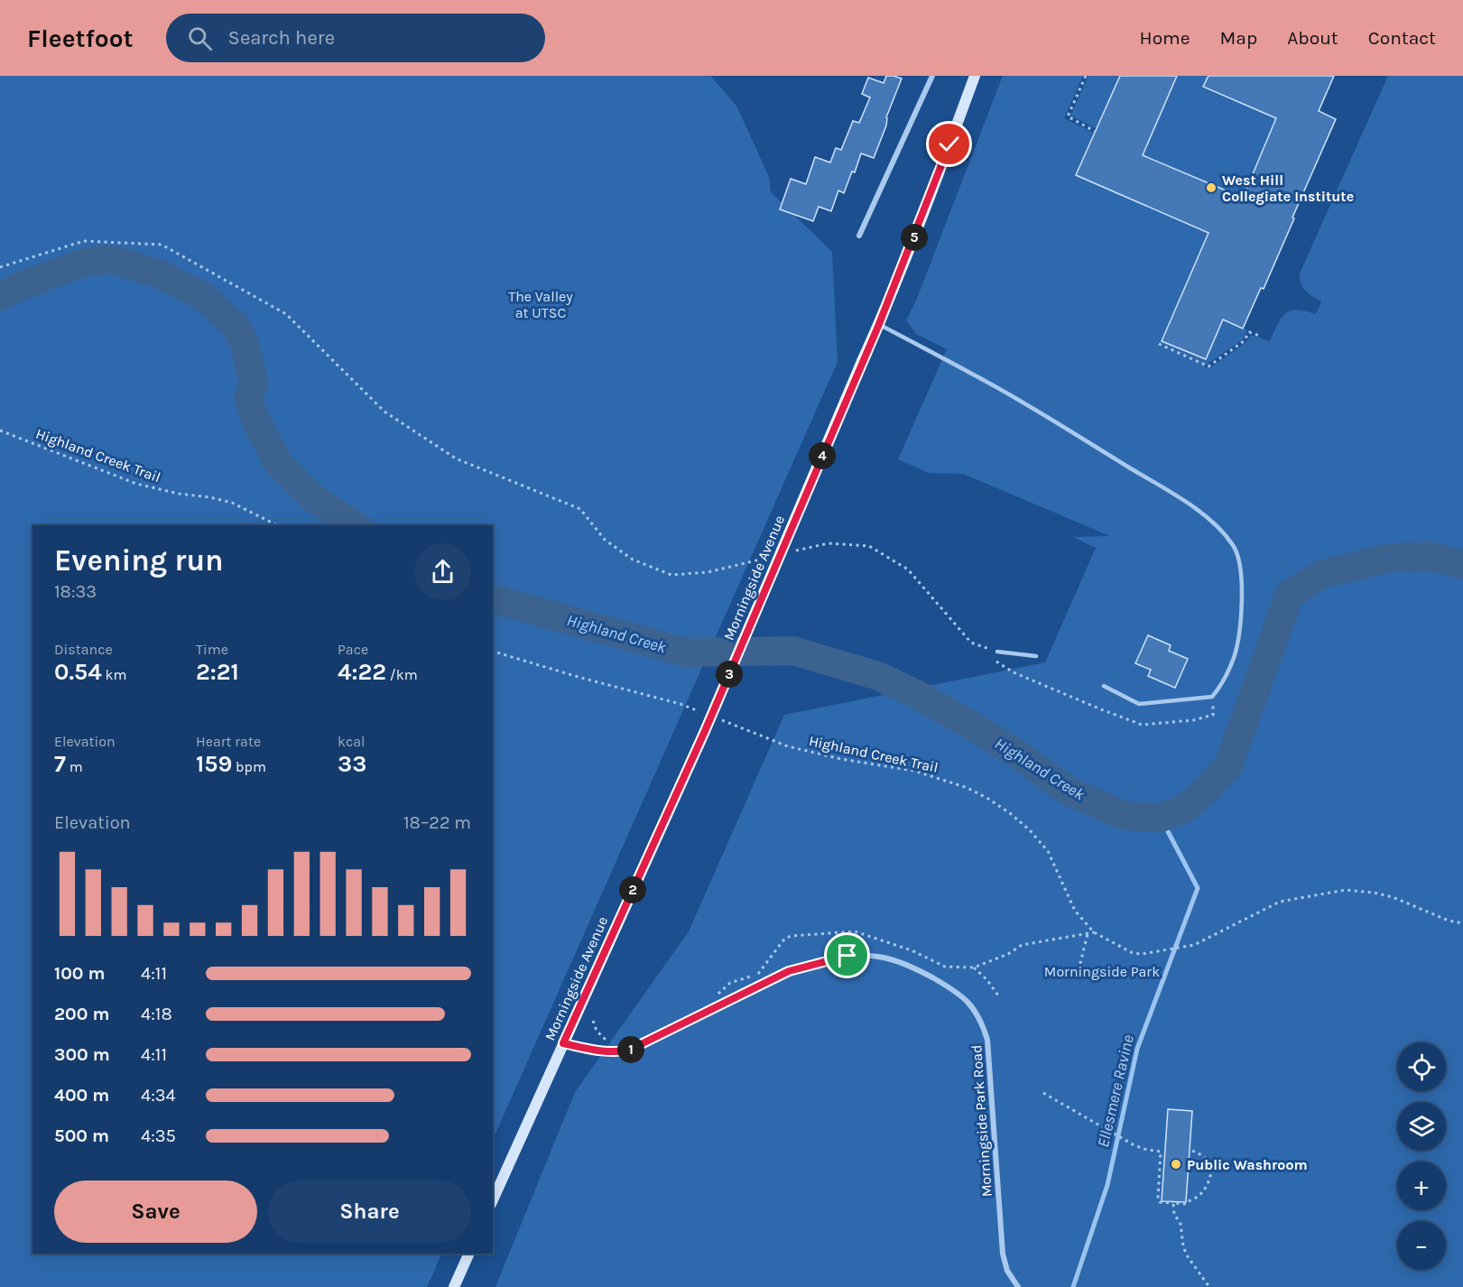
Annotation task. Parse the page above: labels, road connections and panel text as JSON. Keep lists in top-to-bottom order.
{
  "streets": {
    "main road": ["Morningside Avenue"],
    "street": ["Morningside Park Road"],
    "path": ["Highland Creek Trail"]
  },
  "crossings": [
    ["Morningside Avenue", "Morningside Park Road"]
  ],
  "water": ["Highland Creek", "Ellesmere Ravine"],
  "parks": ["The Valley at UTSC", "Morningside Park"],
  "places": ["West Hill Collegiate Institute", "Public Washroom"],
  "page": {
    "header": "Fleetfoot",
    "search": "Search here",
    "nav": [
      "Home",
      "Map",
      "About",
      "Contact"
    ],
    "pins": [
      "5",
      "4",
      "3",
      "2",
      "1"
    ],
    "heading": ["Evening run", "18:33"],
    "stats": [
      ["Distance", "0.54 km"],
      ["Time", "2:21"],
      ["Pace", "4:22 /km"],
      ["Elevation", "7 m"],
      ["Heart rate", "159 bpm"],
      ["kcal", "33"]
    ],
    "chart": ["Elevation", "18–22 m"],
    "list": [
      {
        "name": "100 m",
        "note": "4:11"
      },
      {
        "name": "200 m",
        "note": "4:18"
      },
      {
        "name": "300 m",
        "note": "4:11"
      },
      {
        "name": "400 m",
        "note": "4:34"
      },
      {
        "name": "500 m",
        "note": "4:35"
      }
    ],
    "map_buttons": ["+", "−"],
    "buttons": ["Save", "Share"]
  }
}
